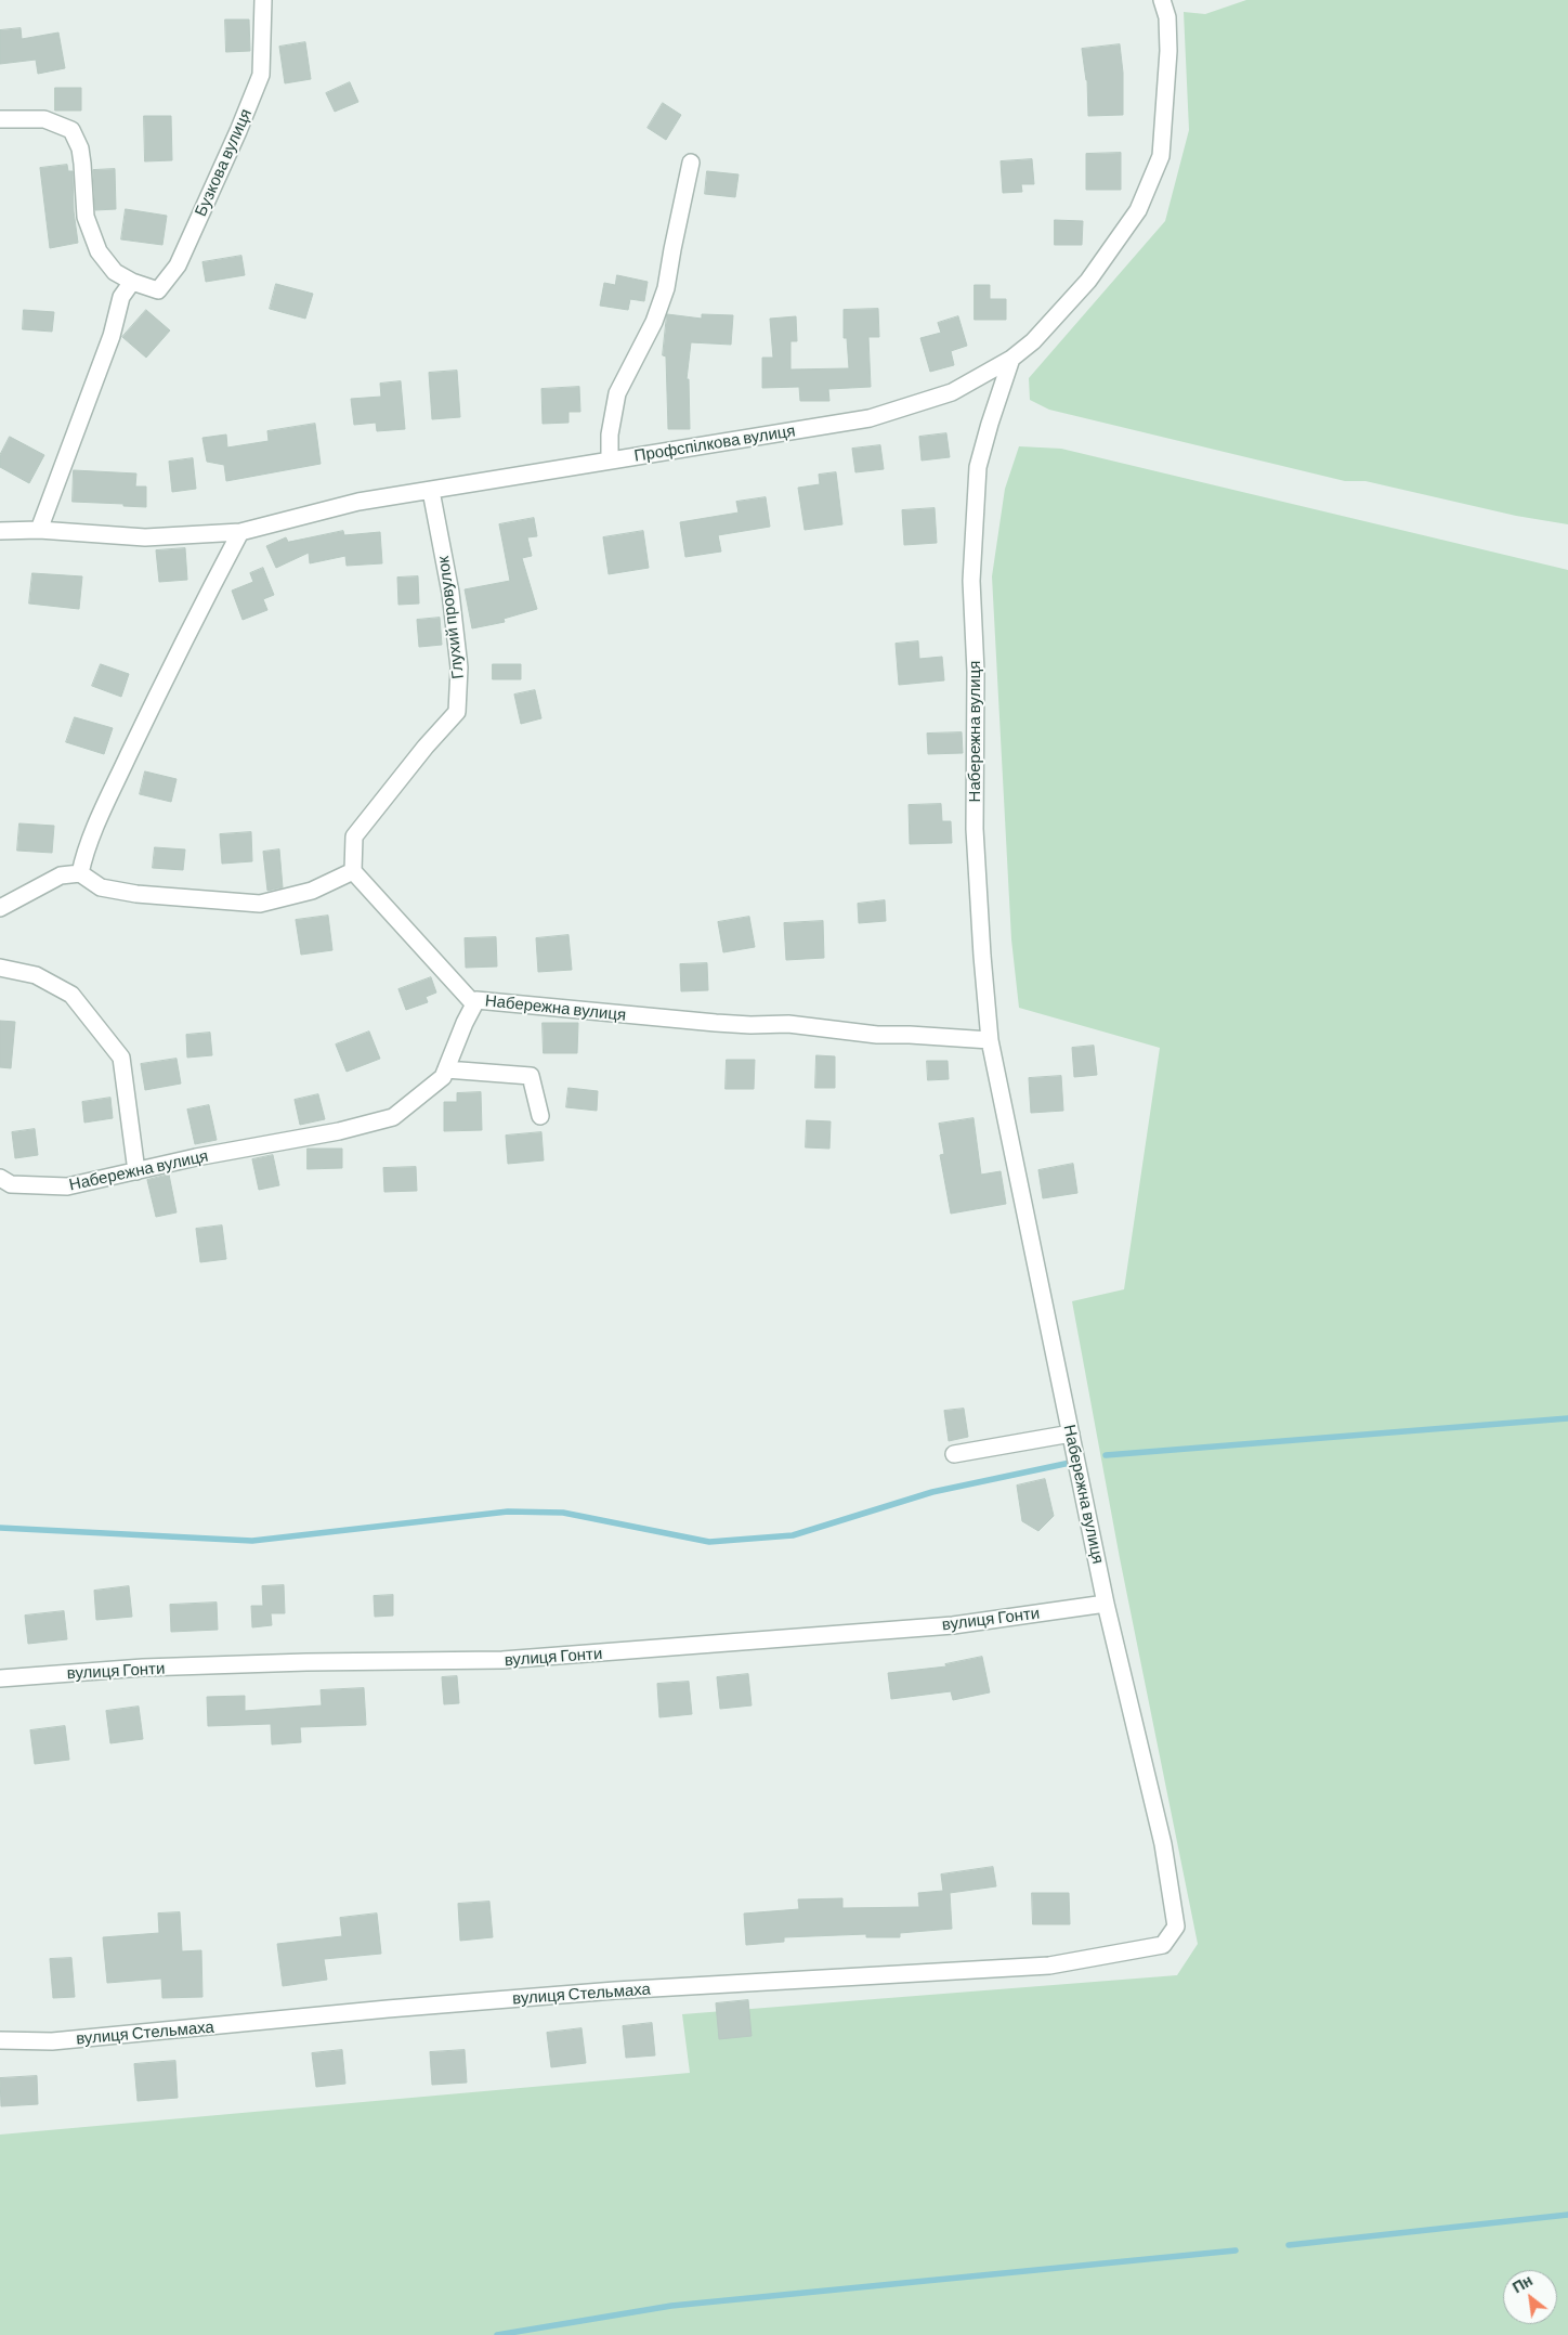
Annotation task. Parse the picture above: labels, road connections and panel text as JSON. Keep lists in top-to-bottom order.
{
  "streets": {
    "street": [
      "Бузкова вулиця",
      "Профспілкова вулиця",
      "Глухий провулок",
      "Набережна вулиця",
      "вулиця Гонти",
      "вулиця Стельмаха"
    ]
  },
  "crossings": [
    ["Профспілкова вулиця", "Глухий провулок"],
    ["Профспілкова вулиця", "Набережна вулиця"],
    ["Набережна вулиця", "вулиця Гонти"],
    ["Набережна вулиця", "вулиця Стельмаха"]
  ],
  "north": "top left"
}
